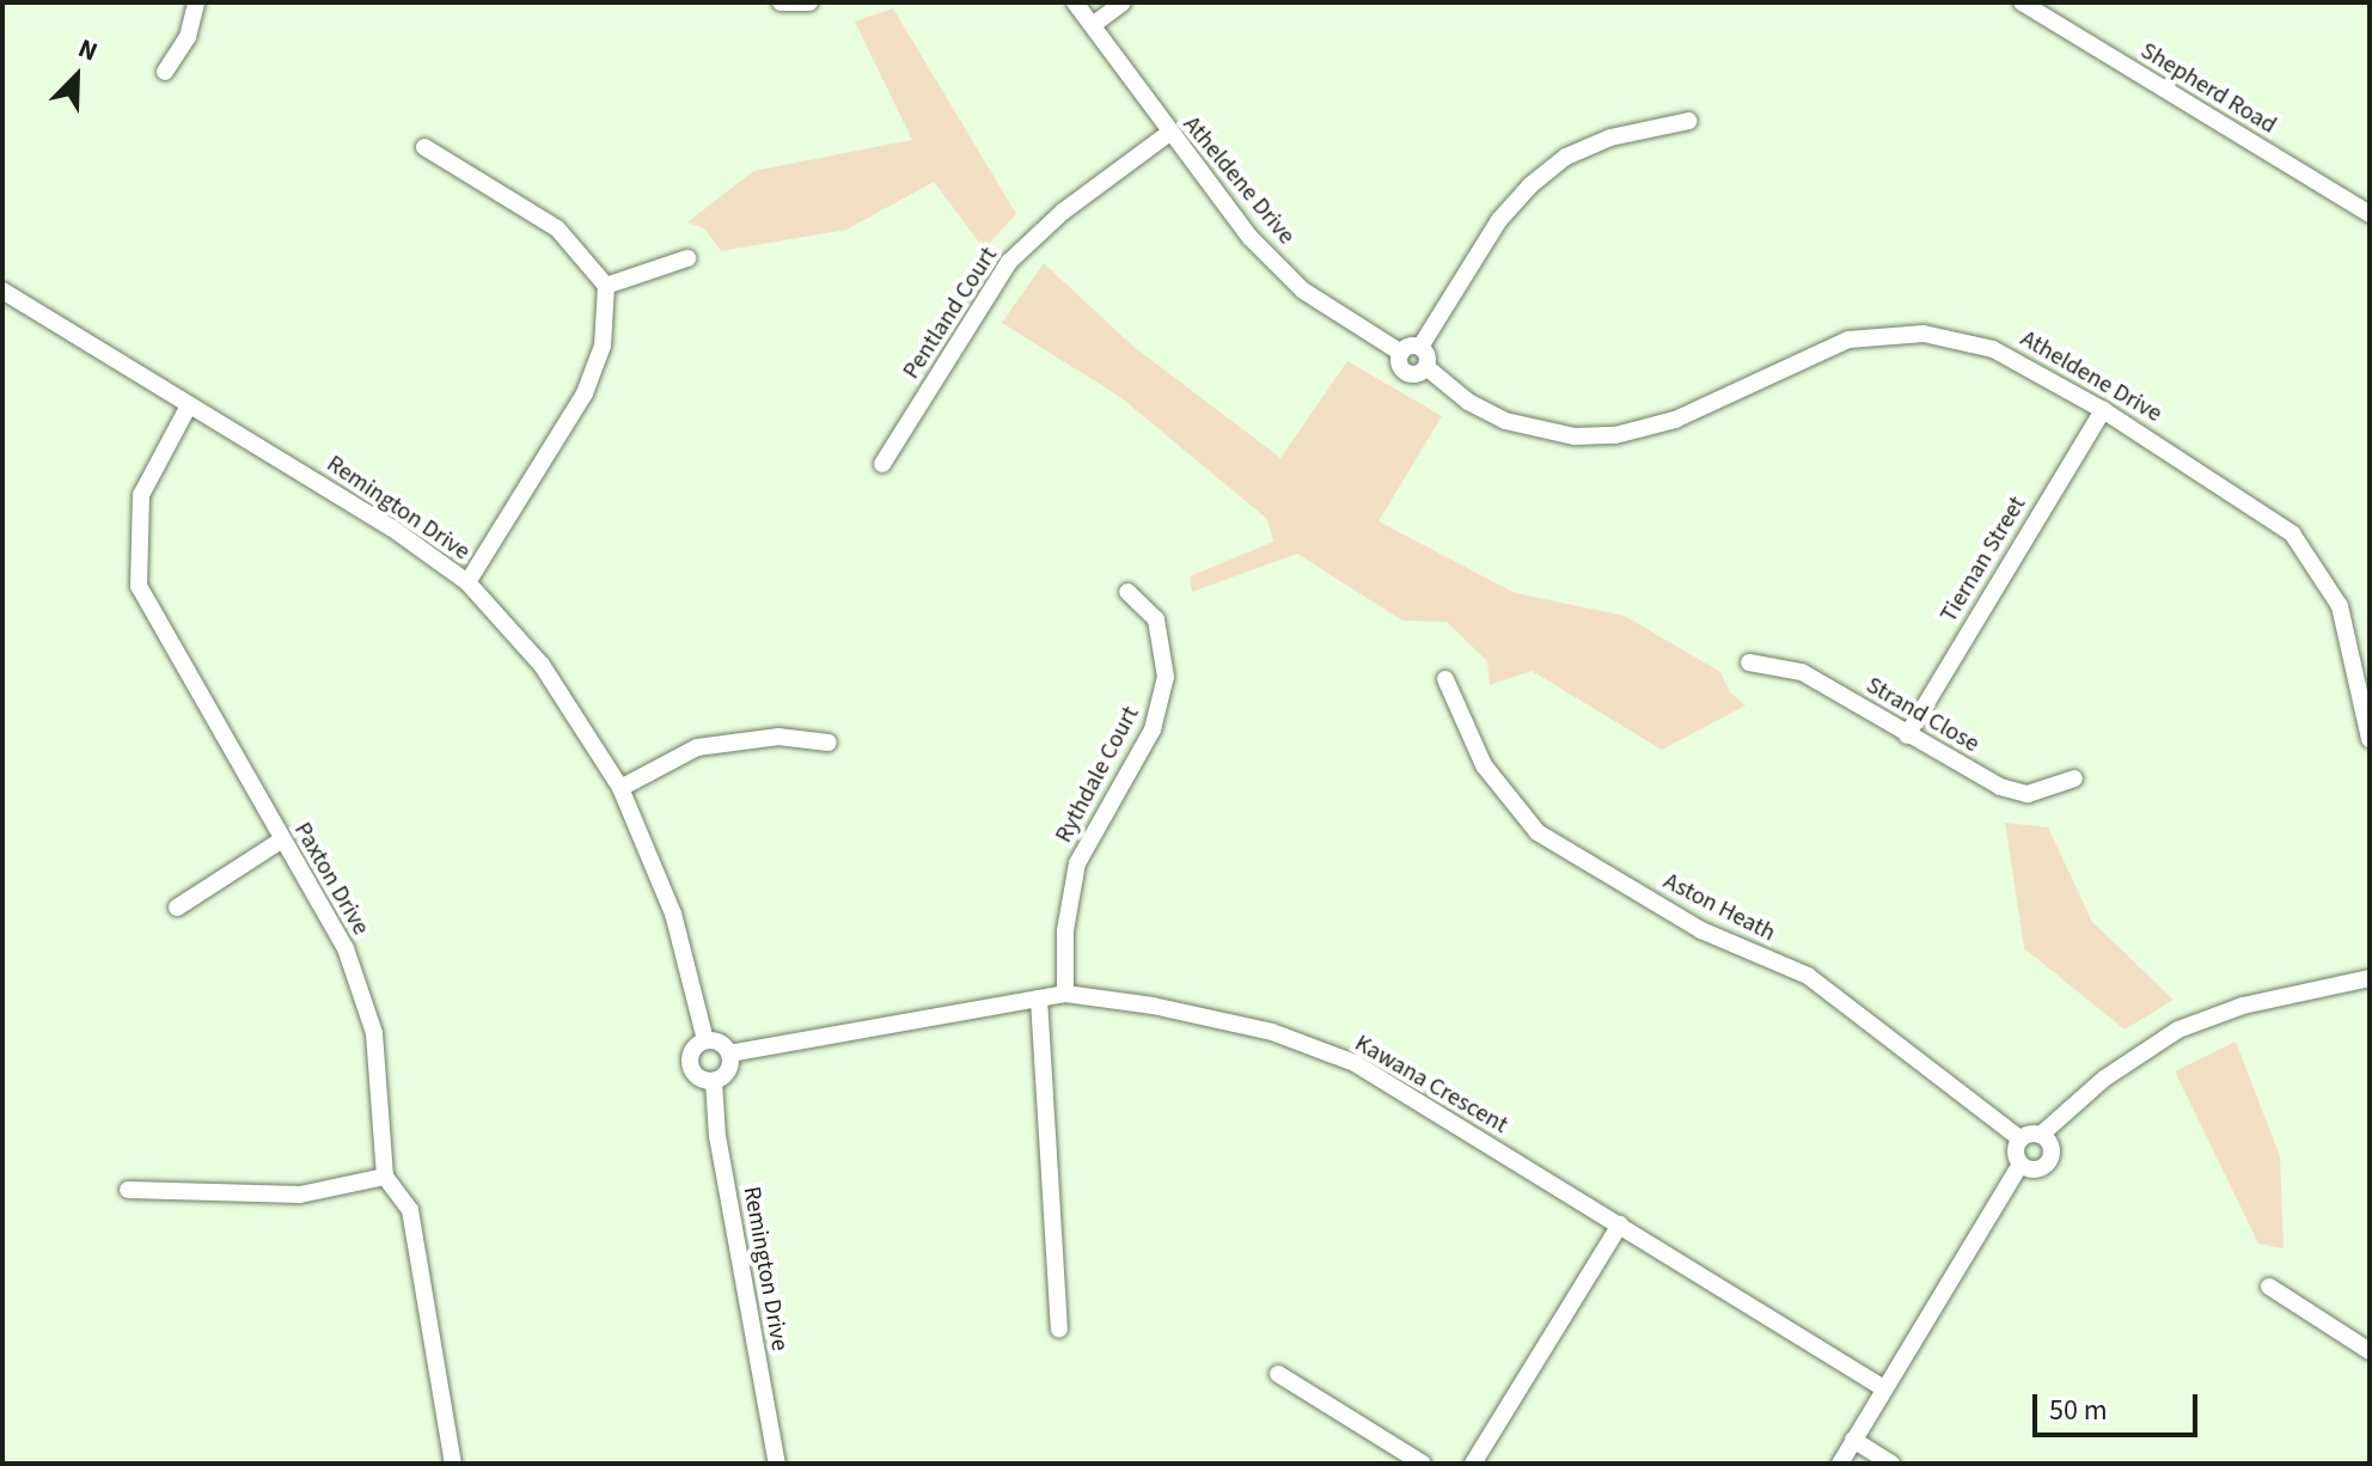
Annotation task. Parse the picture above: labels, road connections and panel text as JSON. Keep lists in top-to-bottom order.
{
  "streets": {
    "street": [
      "Shepherd Road",
      "Atheldene Drive",
      "Pentland Court",
      "Remington Drive",
      "Tiernan Street",
      "Strand Close",
      "Rythdale Court",
      "Paxton Drive",
      "Aston Heath",
      "Kawana Crescent"
    ]
  },
  "crossings": [
    ["Atheldene Drive", "Pentland Court"],
    ["Atheldene Drive", "Tiernan Street"],
    ["Remington Drive", "Paxton Drive"],
    ["Remington Drive", "Kawana Crescent"],
    ["Tiernan Street", "Strand Close"],
    ["Rythdale Court", "Kawana Crescent"]
  ],
  "scale_bar": "50 m",
  "north": "top right"
}
